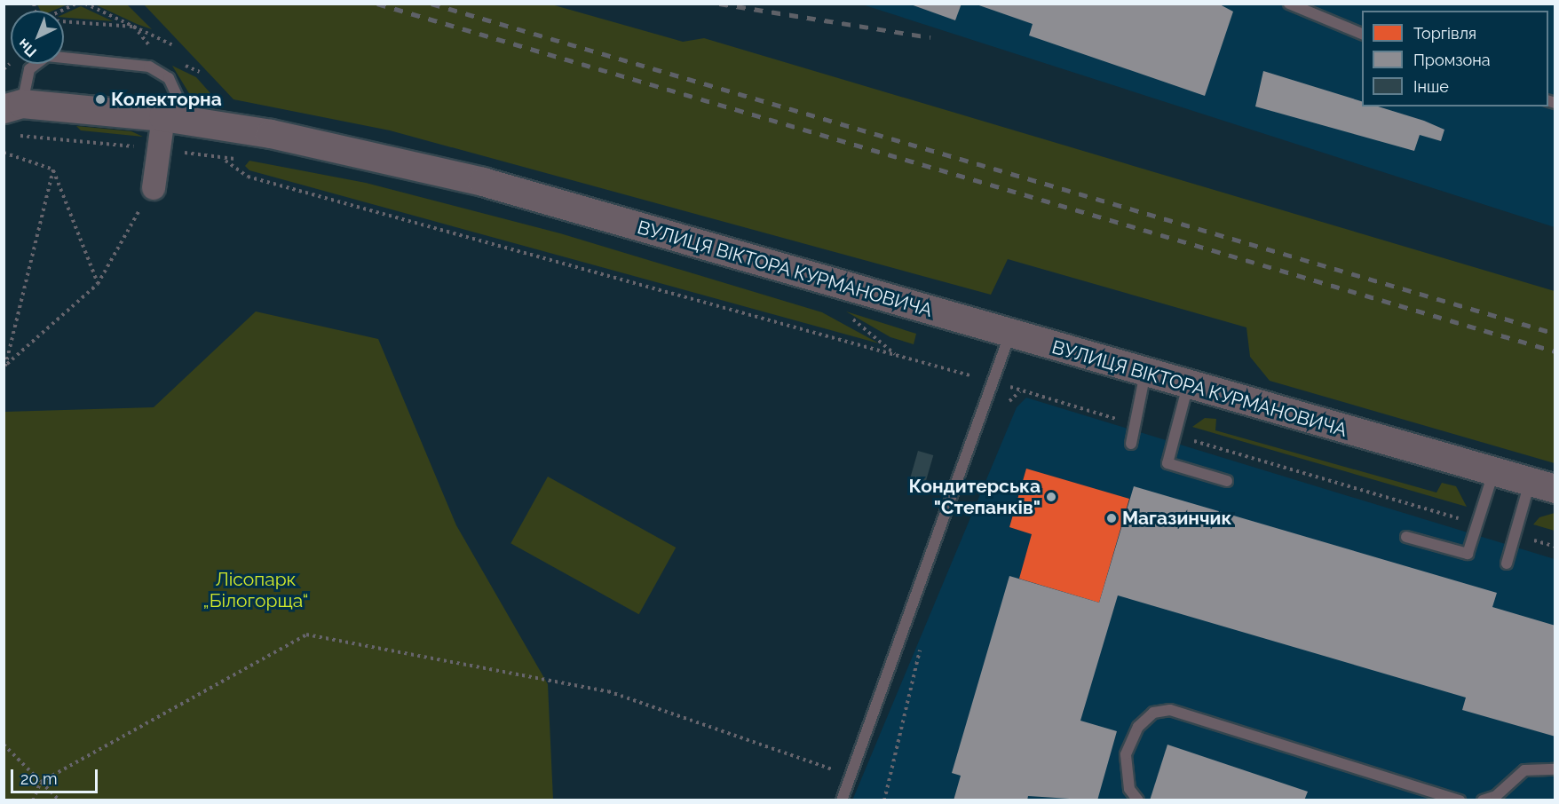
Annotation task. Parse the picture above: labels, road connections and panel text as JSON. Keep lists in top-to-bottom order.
{
  "streets": {
    "street": ["ВУЛИЦЯ ВІКТОРА КУРМАНОВИЧА"]
  },
  "parks": ["Лісопарк „Білогорща“"],
  "places": ["Колекторна", "Кондитерська \"Степанків\"", "Магазинчик"],
  "legend": ["Торгівля", "Промзона", "Інше"],
  "scale_bar": "20 m",
  "north": "bottom left"
}
